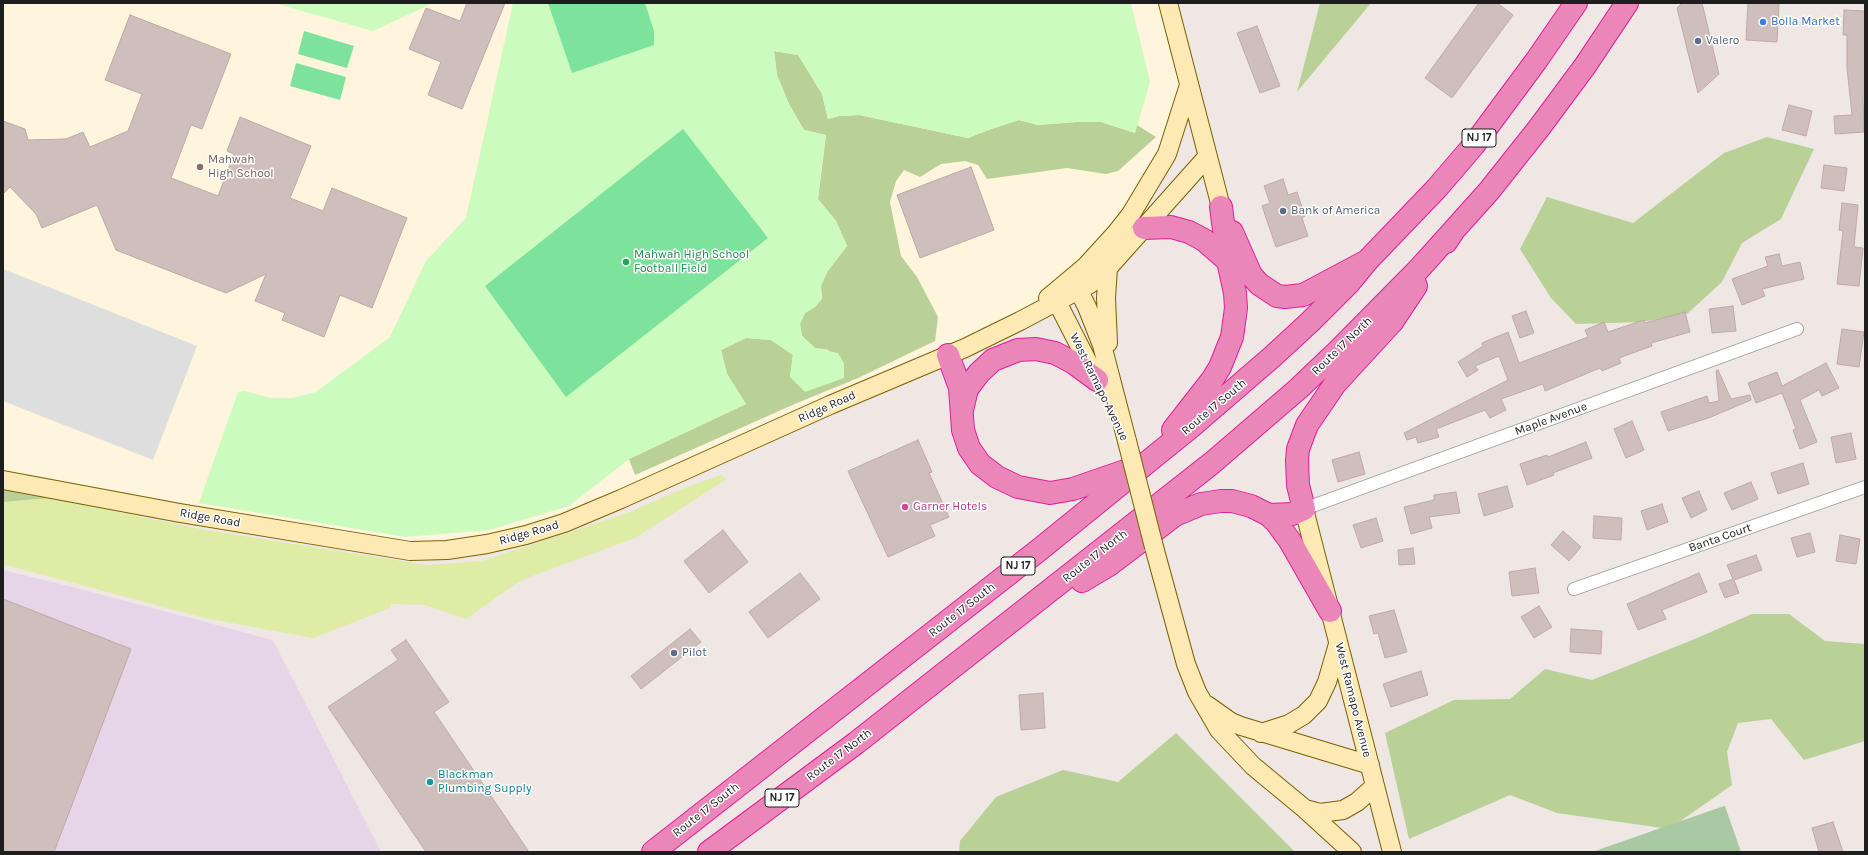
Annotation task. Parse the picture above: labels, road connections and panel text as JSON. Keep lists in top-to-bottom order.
{
  "streets": {
    "highway": ["NJ 17", "Route 17 North", "Route 17 South"],
    "street": [
      "West Ramapo Avenue",
      "Ridge Road",
      "Maple Avenue",
      "Banta Court"
    ]
  },
  "crossings": [
    ["NJ 17", "Route 17 North"],
    ["NJ 17", "Route 17 South"],
    ["West Ramapo Avenue", "Ridge Road"],
    ["West Ramapo Avenue", "Maple Avenue"]
  ],
  "places": [
    "Bolla Market",
    "Valero",
    "Mahwah High School",
    "Bank of America",
    "Mahwah High School Football Field",
    "Garner Hotels",
    "Pilot",
    "Blackman Plumbing Supply"
  ]
}
